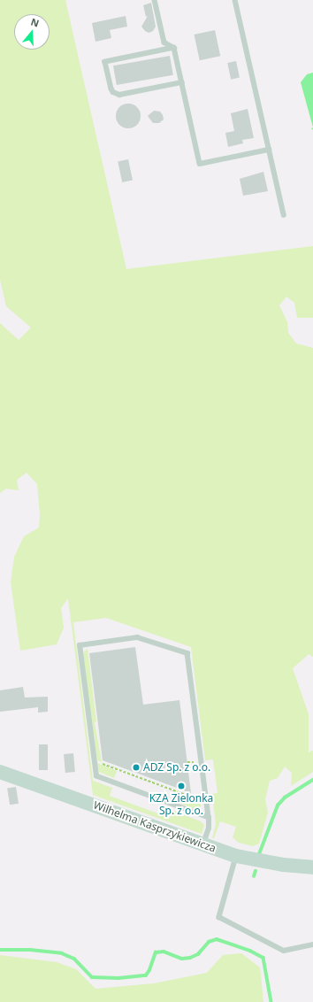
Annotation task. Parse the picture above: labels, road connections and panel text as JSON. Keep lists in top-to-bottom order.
{
  "streets": {
    "street": ["Wilhelma Kasprzykiewicza"]
  },
  "places": ["ADZ Sp. z o.o.", "KZA Zielonka Sp. z o.o."],
  "north": "top"
}
